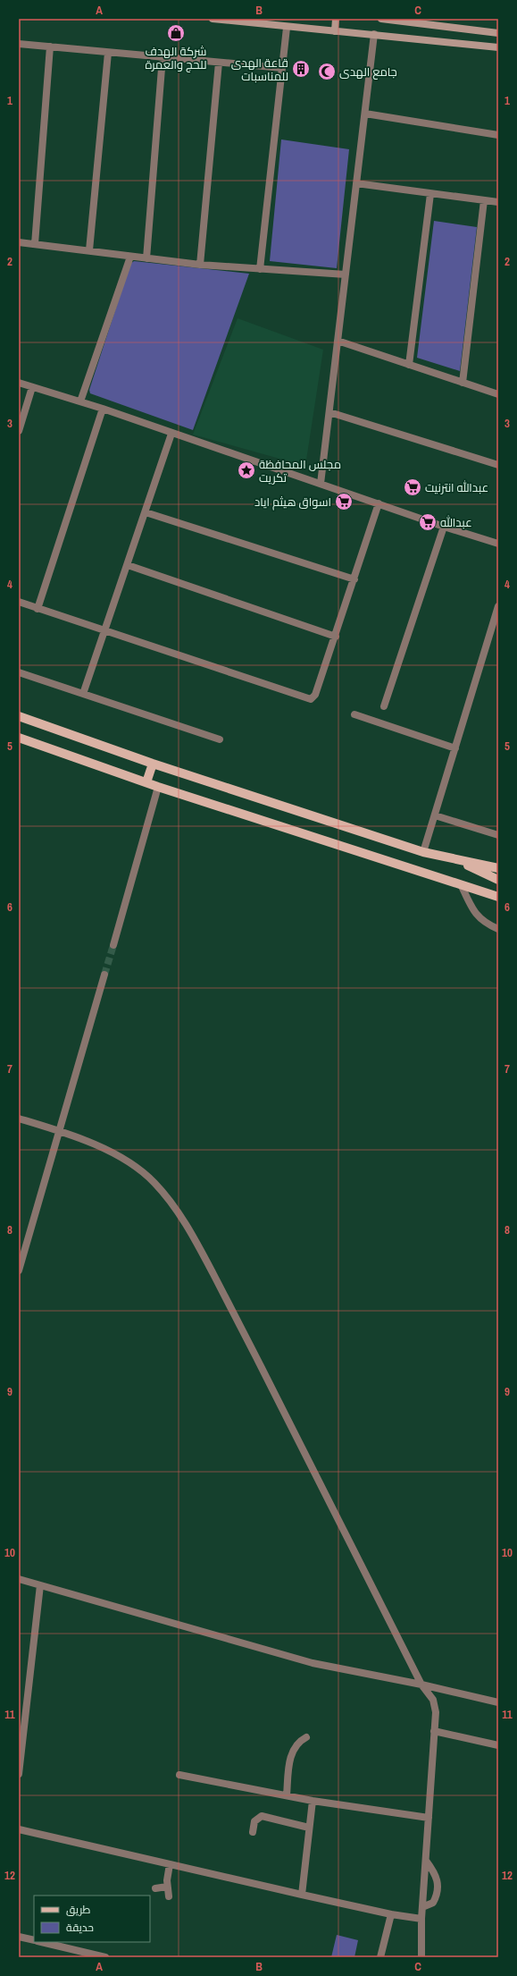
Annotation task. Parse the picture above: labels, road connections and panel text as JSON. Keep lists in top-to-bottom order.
{
  "places": {
    "shop": ["شركة الهدف للحج والعمرة"],
    "building": ["قاعة الهدى للمناسبات"],
    "mosque": ["جامع الهدى"],
    "place": ["مجلس المحافظة تكريت"],
    "supermarket": ["عبدالله انترنيت", "اسواق هيثم اياد", "عبدالله"]
  },
  "legend": ["طريق", "حديقة"],
  "grid": {
    "columns": ["A", "B", "C"],
    "rows": [
      "1",
      "2",
      "3",
      "4",
      "5",
      "6",
      "7",
      "8",
      "9",
      "10",
      "11",
      "12"
    ]
  }
}
